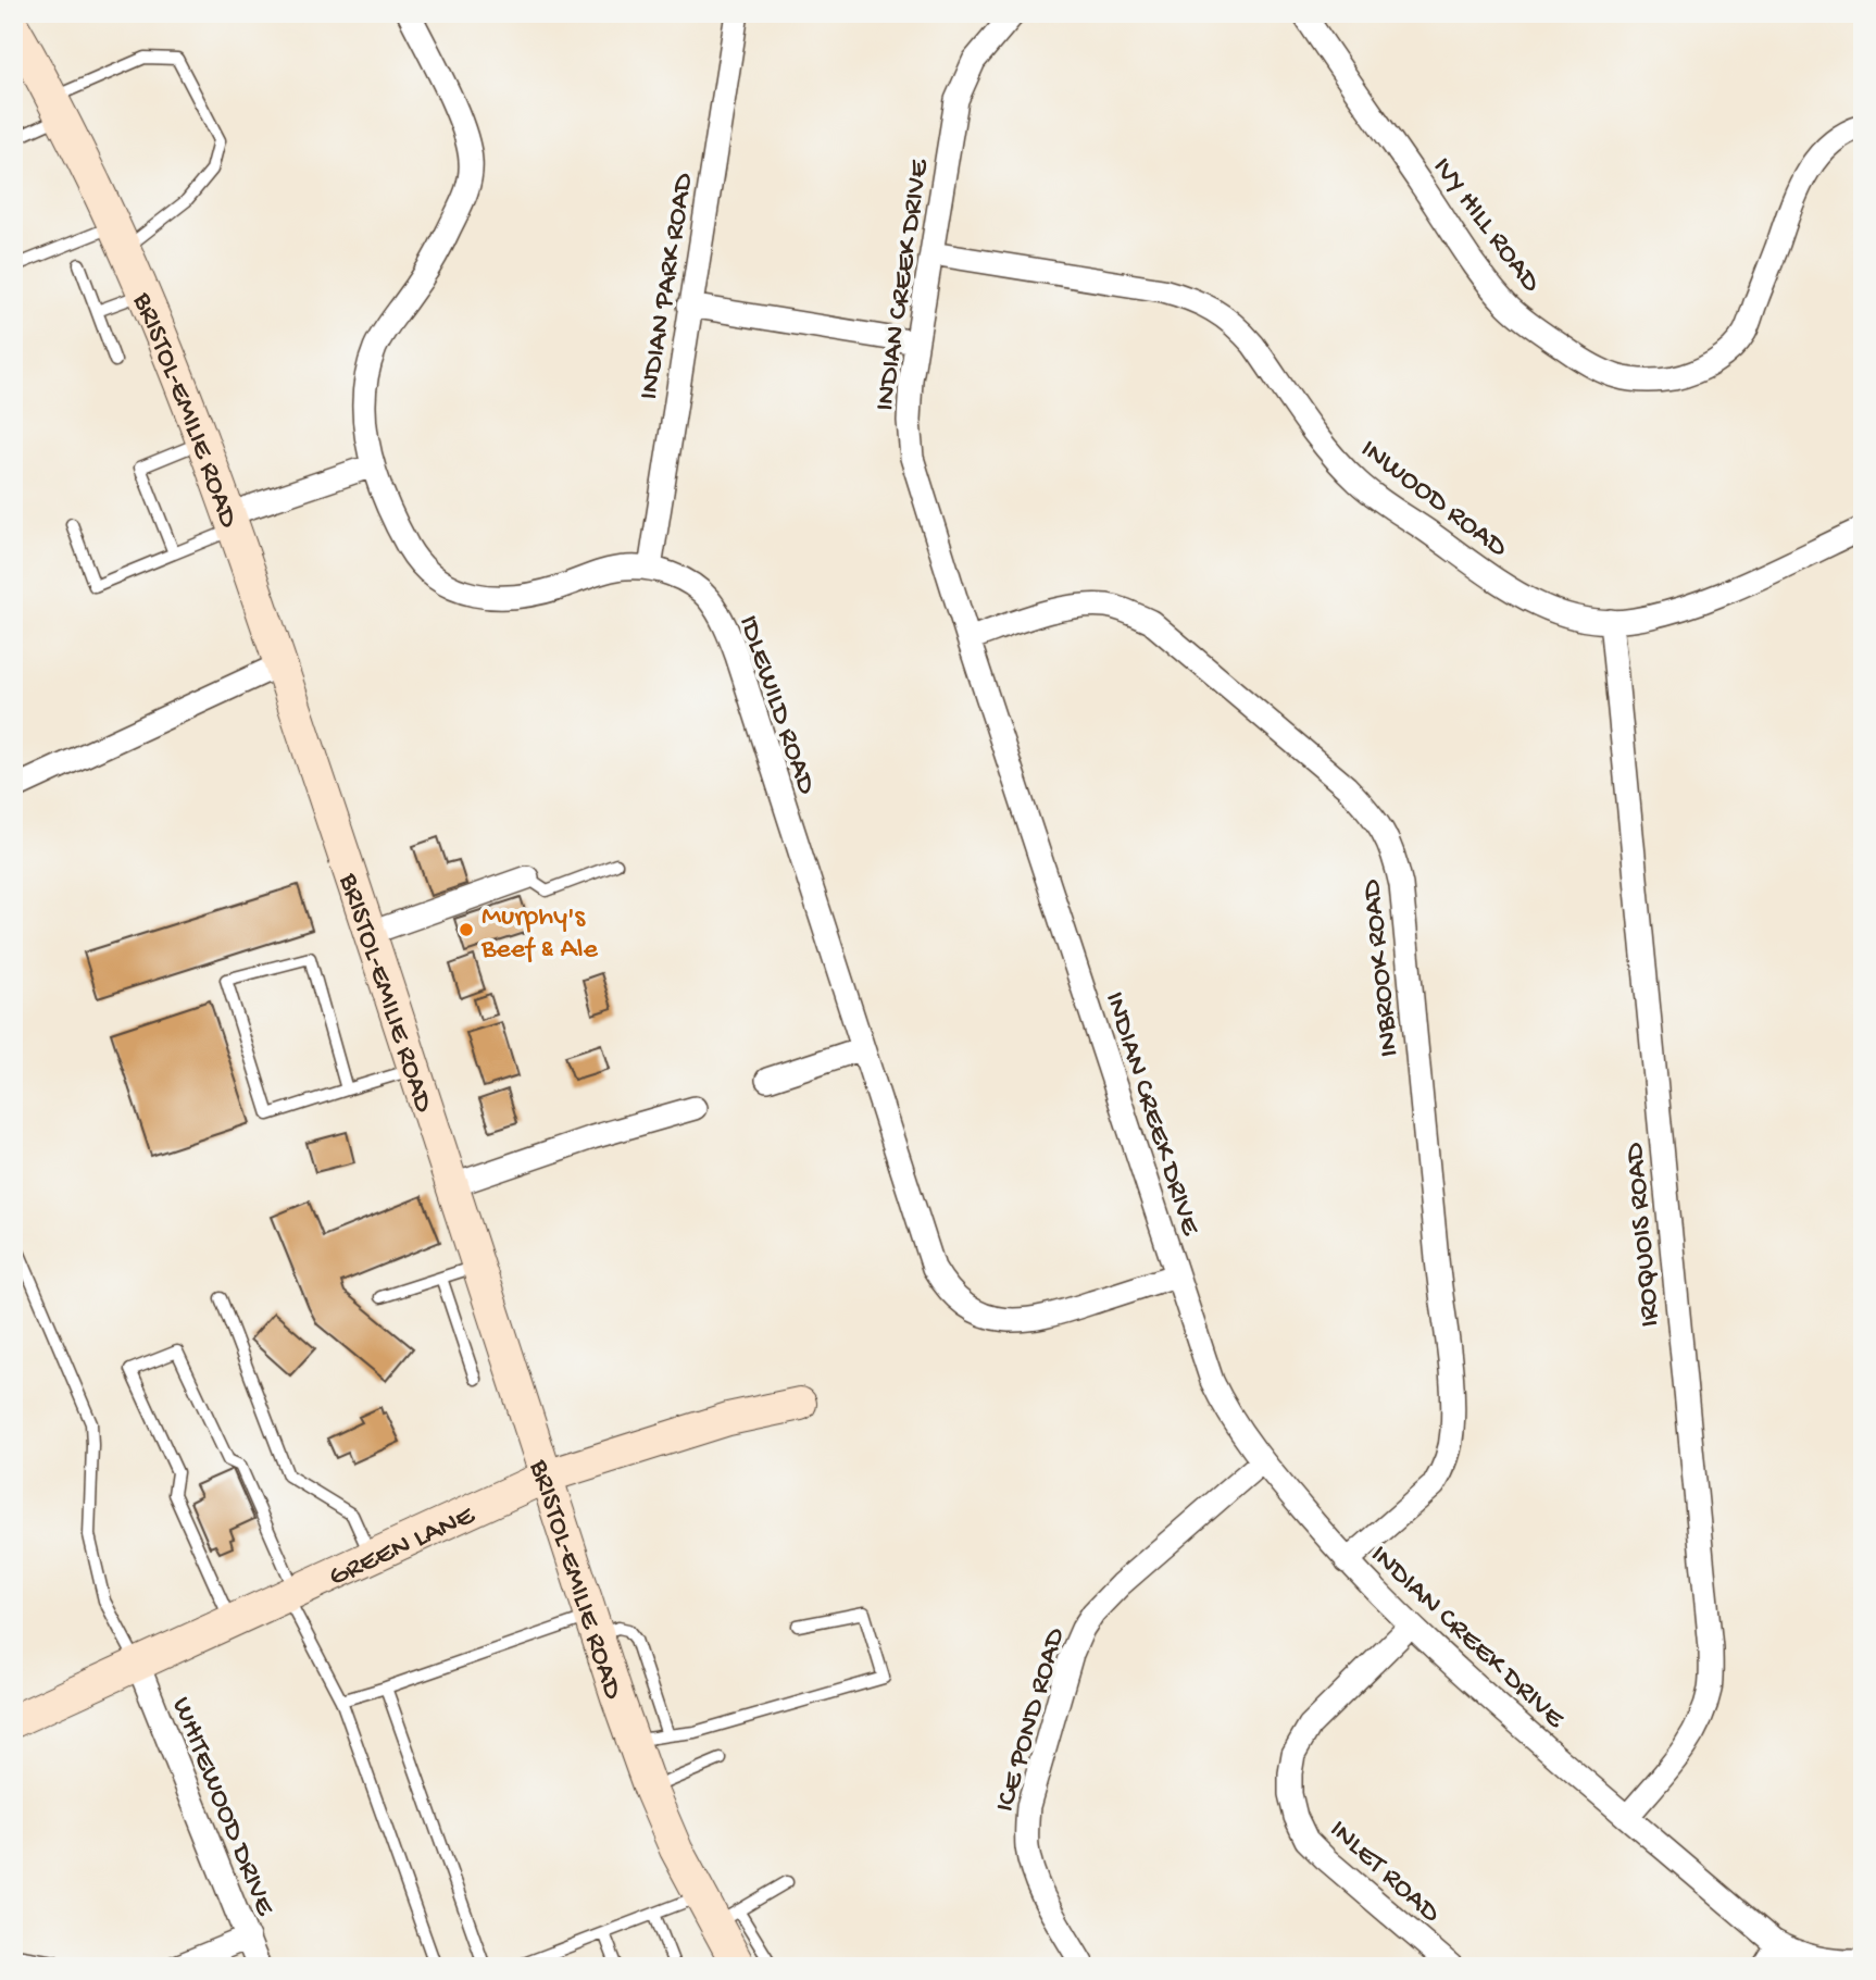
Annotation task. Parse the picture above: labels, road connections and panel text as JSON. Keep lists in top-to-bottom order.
{
  "streets": {
    "street": [
      "IVY HILL ROAD",
      "INDIAN CREEK DRIVE",
      "INDIAN PARK ROAD",
      "BRISTOL-EMILIE ROAD",
      "INWOOD ROAD",
      "IDLEWILD ROAD",
      "INBROOK ROAD",
      "IROQUOIS ROAD",
      "GREEN LANE",
      "ICE POND ROAD",
      "WHITEWOOD DRIVE",
      "INLET ROAD"
    ]
  },
  "crossings": [
    ["INDIAN CREEK DRIVE", "INWOOD ROAD"],
    ["INDIAN CREEK DRIVE", "IDLEWILD ROAD"],
    ["INDIAN CREEK DRIVE", "INBROOK ROAD"],
    ["INDIAN CREEK DRIVE", "IROQUOIS ROAD"],
    ["INDIAN CREEK DRIVE", "ICE POND ROAD"],
    ["INDIAN CREEK DRIVE", "INLET ROAD"],
    ["INDIAN PARK ROAD", "IDLEWILD ROAD"],
    ["BRISTOL-EMILIE ROAD", "GREEN LANE"],
    ["INWOOD ROAD", "IROQUOIS ROAD"],
    ["GREEN LANE", "WHITEWOOD DRIVE"]
  ],
  "places": ["Murphy's Beef & Ale"]
}
